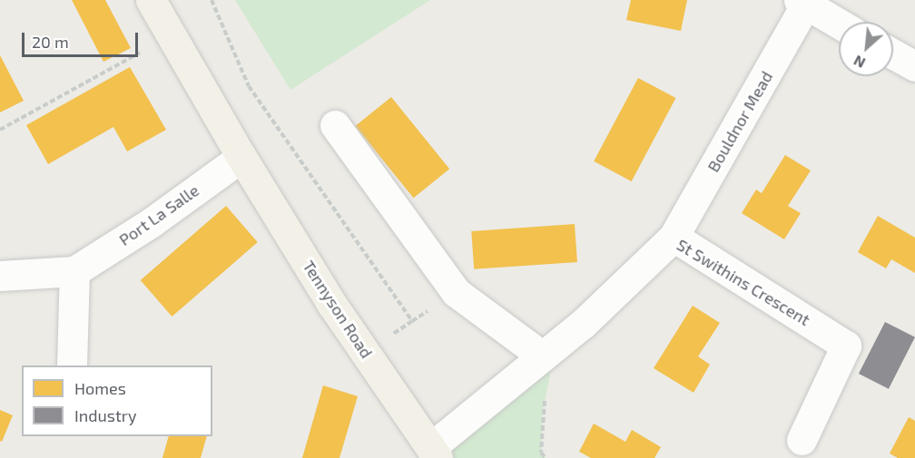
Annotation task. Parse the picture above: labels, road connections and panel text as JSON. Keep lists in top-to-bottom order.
{
  "streets": {
    "main road": ["Tennyson Road"],
    "street": ["Bouldnor Mead", "Port La Salle", "St Swithins Crescent"]
  },
  "crossings": [
    ["Bouldnor Mead", "St Swithins Crescent"],
    ["Port La Salle", "Tennyson Road"],
    ["St Swithins Crescent", "Tennyson Road"]
  ],
  "legend": ["Homes", "Industry"],
  "scale_bar": "20 m",
  "north": "bottom left"
}
